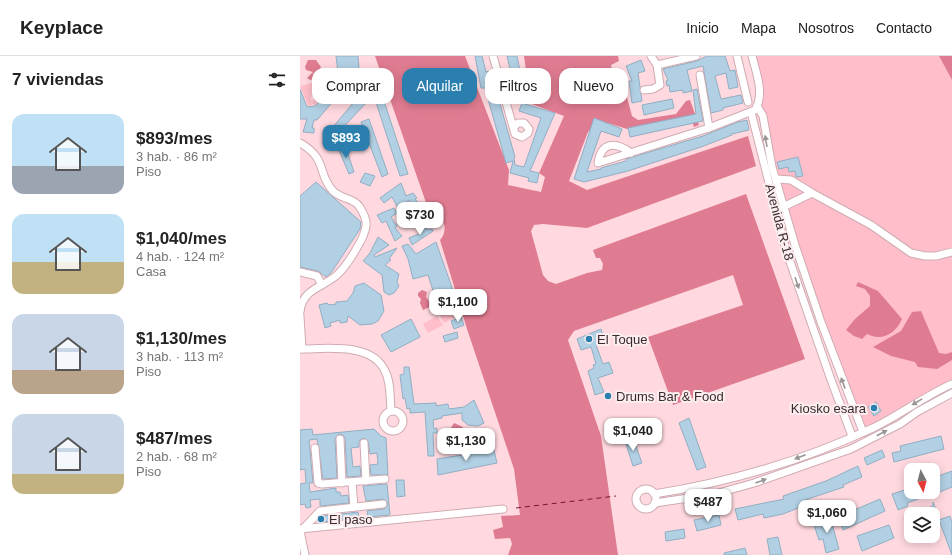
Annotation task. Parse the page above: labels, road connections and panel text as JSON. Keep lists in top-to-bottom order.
{
  "streets": {
    "street": ["Avenida R-18"]
  },
  "places": [
    "El Toque",
    "Drums Bar & Food",
    "Kiosko esara",
    "El paso"
  ],
  "north": "bottom",
  "page": {
    "header": "Keyplace",
    "nav": [
      "Inicio",
      "Mapa",
      "Nosotros",
      "Contacto"
    ],
    "heading": "7 viviendas",
    "chip": [
      "Comprar",
      "Alquilar",
      "Filtros",
      "Nuevo"
    ],
    "list": [
      {
        "name": "$893/mes",
        "note": "3 hab. · 86 m² · Piso"
      },
      {
        "name": "$1,040/mes",
        "note": "4 hab. · 124 m² · Casa"
      },
      {
        "name": "$1,130/mes",
        "note": "3 hab. · 113 m² · Piso"
      },
      {
        "name": "$487/mes",
        "note": "2 hab. · 68 m² · Piso"
      }
    ],
    "price": [
      "$893",
      "$730",
      "$1,100",
      "$1,040",
      "$1,130",
      "$487",
      "$1,060"
    ]
  }
}
